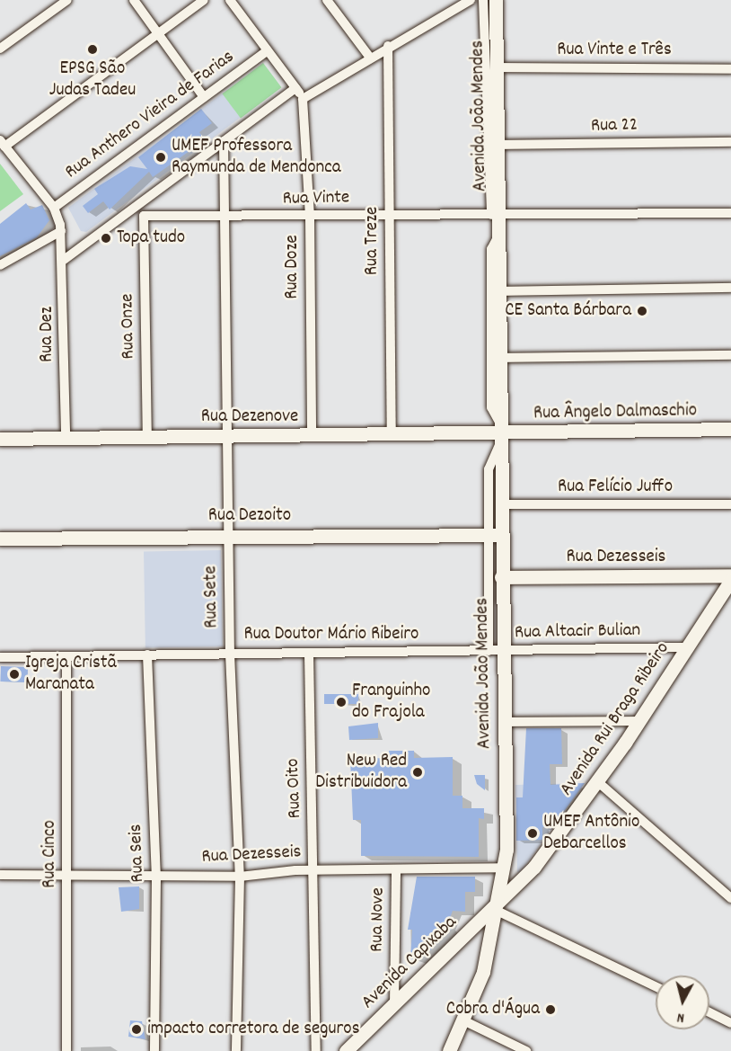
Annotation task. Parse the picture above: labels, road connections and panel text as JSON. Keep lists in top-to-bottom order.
{
  "streets": {
    "street": [
      "Rua Vinte e Três",
      "Rua Anthero Vieira de Farias",
      "Avenida João Mendes",
      "Rua 22",
      "Rua Vinte",
      "Rua Treze",
      "Rua Doze",
      "Rua Onze",
      "Rua Dez",
      "Rua Ângelo Dalmaschio",
      "Rua Dezenove",
      "Rua Felício Juffo",
      "Rua Dezoito",
      "Rua Dezesseis",
      "Rua Sete",
      "Rua Altacir Bulian",
      "Rua Doutor Mário Ribeiro",
      "Avenida Rui Braga Ribeiro",
      "Rua Oito",
      "Rua Seis",
      "Rua Cinco",
      "Rua Nove",
      "Avenida Capixaba"
    ]
  },
  "crossings": [
    ["Rua Vinte e Três", "Avenida João Mendes"],
    ["Rua Anthero Vieira de Farias", "Rua Dez"],
    ["Avenida João Mendes", "Rua 22"],
    ["Avenida João Mendes", "Rua Vinte"],
    ["Avenida João Mendes", "Rua Ângelo Dalmaschio"],
    ["Avenida João Mendes", "Rua Dezenove"],
    ["Avenida João Mendes", "Rua Felício Juffo"],
    ["Avenida João Mendes", "Rua Dezoito"],
    ["Avenida João Mendes", "Rua Dezesseis"],
    ["Avenida João Mendes", "Rua Altacir Bulian"],
    ["Avenida João Mendes", "Rua Doutor Mário Ribeiro"],
    ["Avenida João Mendes", "Avenida Rui Braga Ribeiro"],
    ["Avenida João Mendes", "Avenida Capixaba"],
    ["Rua Vinte", "Rua Treze"],
    ["Rua Vinte", "Rua Doze"],
    ["Rua Vinte", "Rua Onze"],
    ["Rua Vinte", "Rua Sete"],
    ["Rua Treze", "Rua Dezenove"],
    ["Rua Doze", "Rua Dezenove"],
    ["Rua Onze", "Rua Dezenove"],
    ["Rua Dez", "Rua Dezenove"],
    ["Rua Ângelo Dalmaschio", "Rua Dezenove"],
    ["Rua Dezenove", "Rua Sete"],
    ["Rua Dezoito", "Rua Sete"],
    ["Rua Dezesseis", "Rua Sete"],
    ["Rua Dezesseis", "Avenida Rui Braga Ribeiro"],
    ["Rua Dezesseis", "Rua Oito"],
    ["Rua Dezesseis", "Rua Seis"],
    ["Rua Dezesseis", "Rua Cinco"],
    ["Rua Dezesseis", "Rua Nove"],
    ["Rua Sete", "Rua Doutor Mário Ribeiro"],
    ["Rua Altacir Bulian", "Rua Doutor Mário Ribeiro"],
    ["Rua Altacir Bulian", "Avenida Rui Braga Ribeiro"],
    ["Rua Doutor Mário Ribeiro", "Rua Oito"],
    ["Rua Doutor Mário Ribeiro", "Rua Seis"],
    ["Rua Doutor Mário Ribeiro", "Rua Cinco"],
    ["Avenida Rui Braga Ribeiro", "Avenida Capixaba"],
    ["Rua Nove", "Avenida Capixaba"]
  ],
  "places": [
    "EPSG São Judas Tadeu",
    "UMEF Professora Raymunda de Mendonca",
    "Topa tudo",
    "CE Santa Bárbara",
    "Igreja Cristã Maranata",
    "Franguinho do Frajola",
    "New Red Distribuidora",
    "UMEF Antônio Debarcellos",
    "Cobra d'Água",
    "impacto corretora de seguros"
  ],
  "north": "bottom"
}
